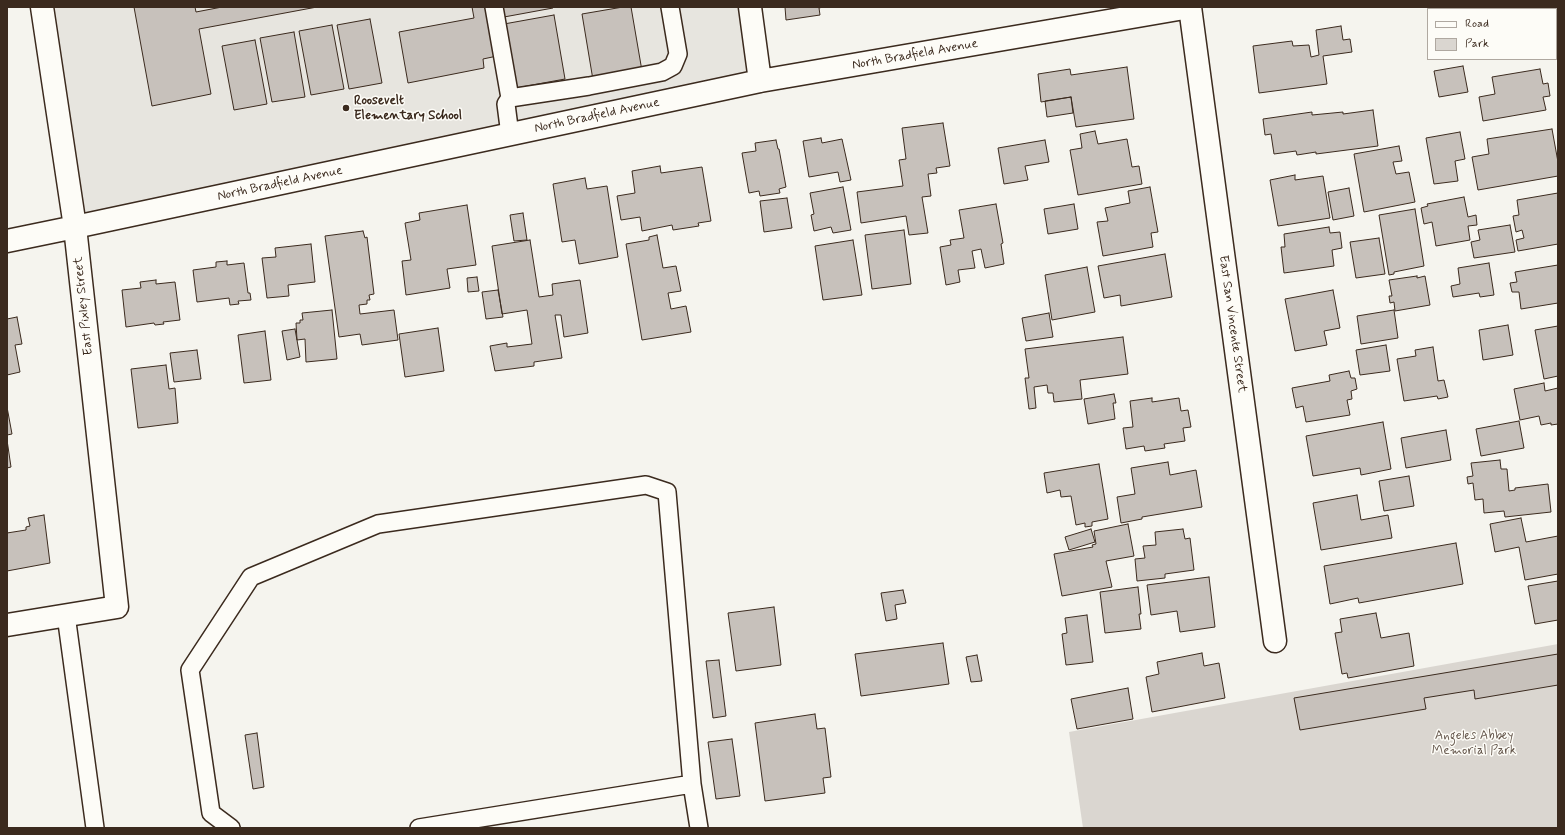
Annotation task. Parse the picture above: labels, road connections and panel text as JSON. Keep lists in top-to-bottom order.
{
  "streets": {
    "street": ["North Bradfield Avenue", "East Pixley Street", "East San Vincente Street"]
  },
  "crossings": [
    ["North Bradfield Avenue", "East Pixley Street"],
    ["North Bradfield Avenue", "East San Vincente Street"]
  ],
  "parks": ["Angeles Abbey Memorial Park"],
  "places": ["Roosevelt Elementary School"],
  "legend": ["Road", "Park"]
}
